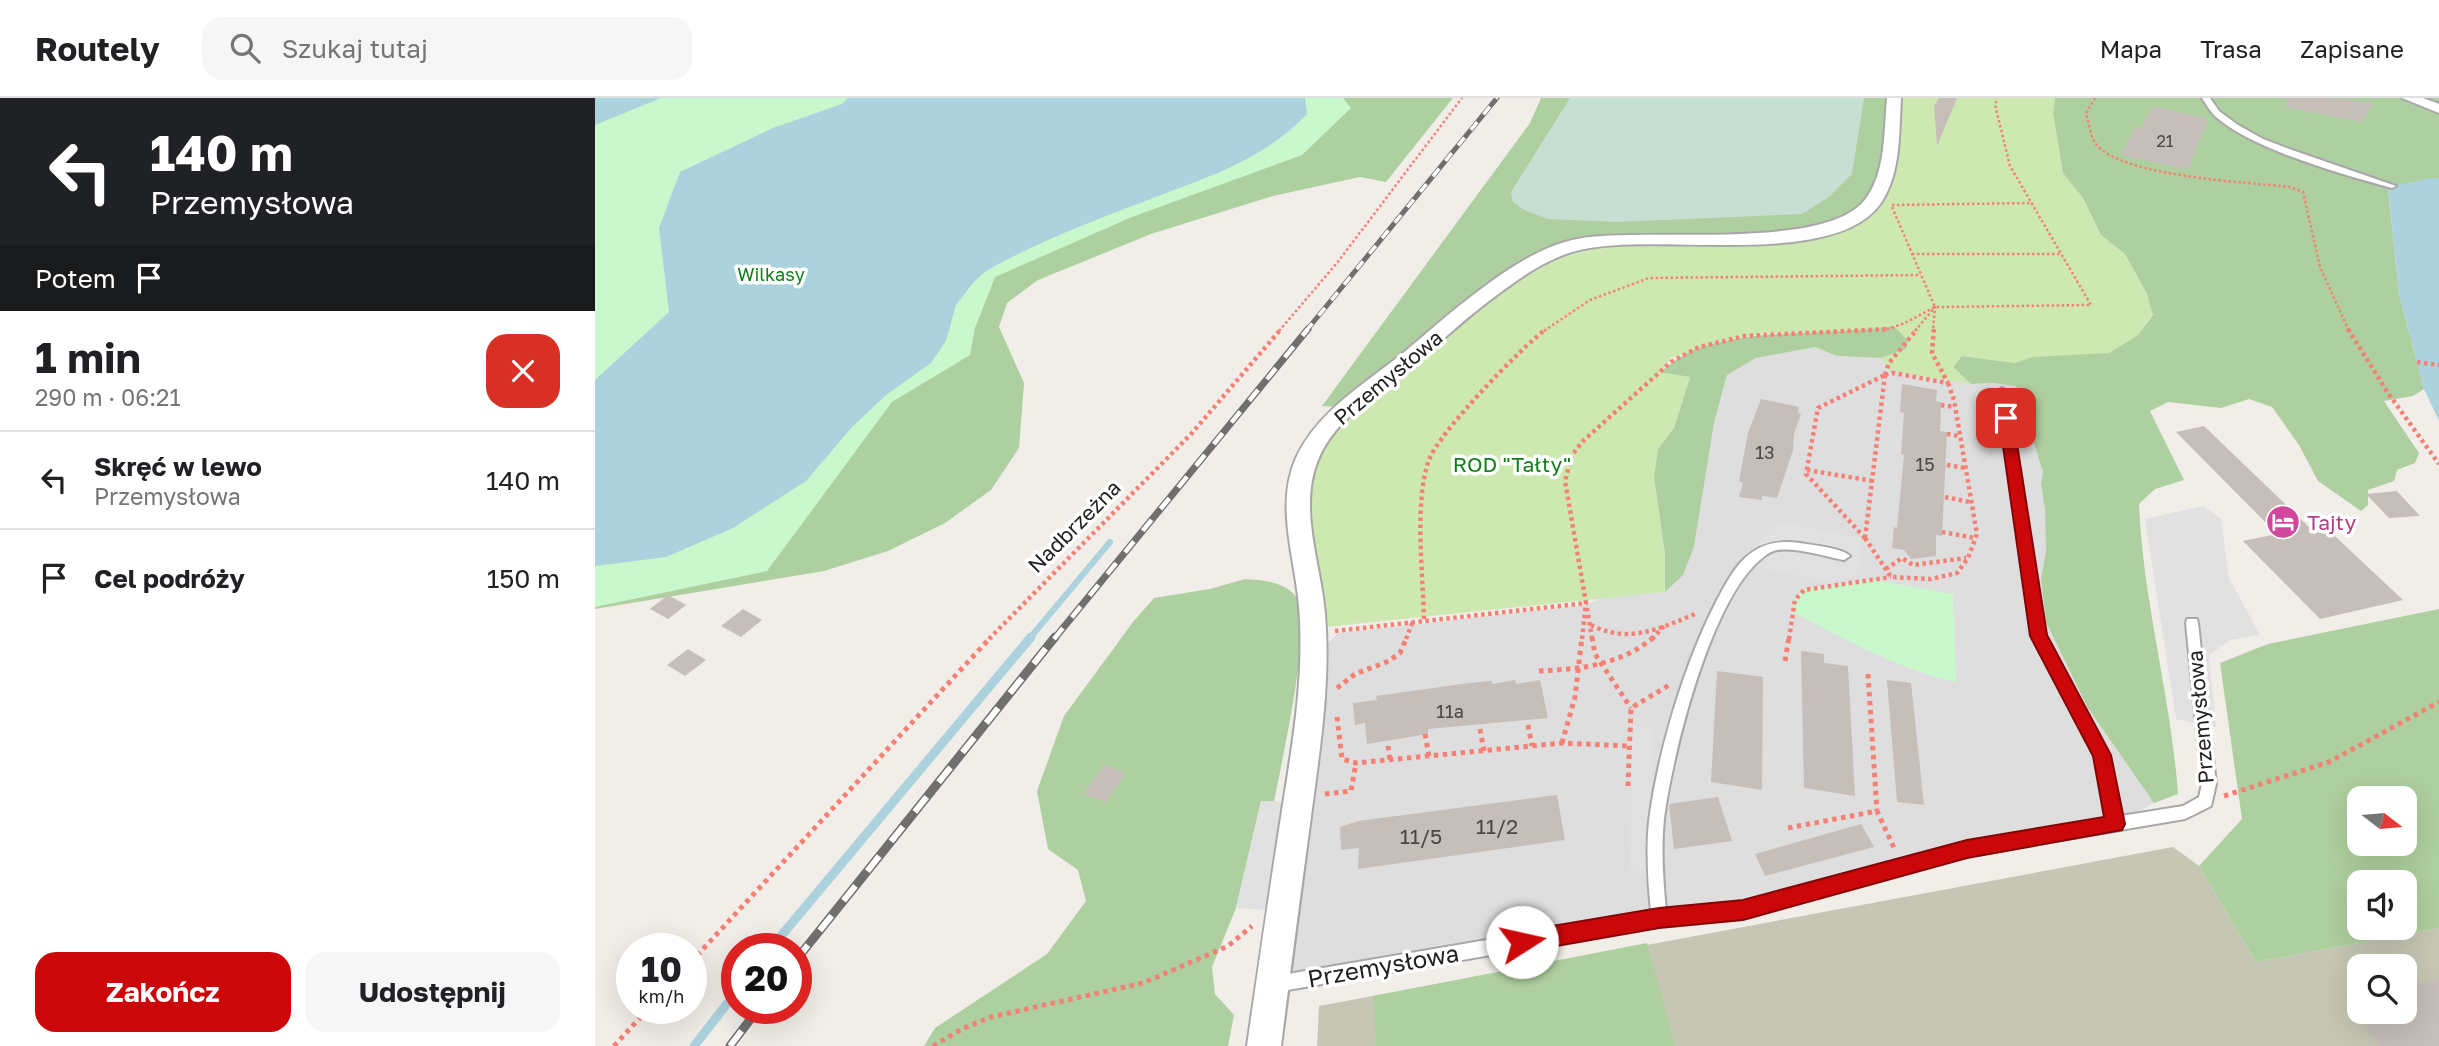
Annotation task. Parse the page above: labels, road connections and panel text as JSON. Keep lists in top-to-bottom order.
{
  "streets": {
    "street": ["Przemysłowa"],
    "path": ["Nadbrzeżna"]
  },
  "parks": ["Wilkasy", "ROD \"Tałty\""],
  "places": {
    "hotel": ["Tajty"]
  },
  "house_numbers": [
    "21",
    "13",
    "15",
    "11a",
    "11/2",
    "11/5"
  ],
  "north": "right",
  "page": {
    "header": "Routely",
    "search": "Szukaj tutaj",
    "nav": ["Mapa", "Trasa", "Zapisane"],
    "turn": ["140 m", "Przemysłowa"],
    "then": "Potem",
    "heading": ["1 min", "290 m · 06:21"],
    "list": [
      {
        "name": "Skręć w lewo",
        "note": "Przemysłowa",
        "value": "140 m"
      },
      {
        "name": "Cel podróży",
        "value": "150 m"
      }
    ],
    "speed": "10 km/h",
    "limit": "20",
    "buttons": ["Zakończ", "Udostępnij"]
  }
}
